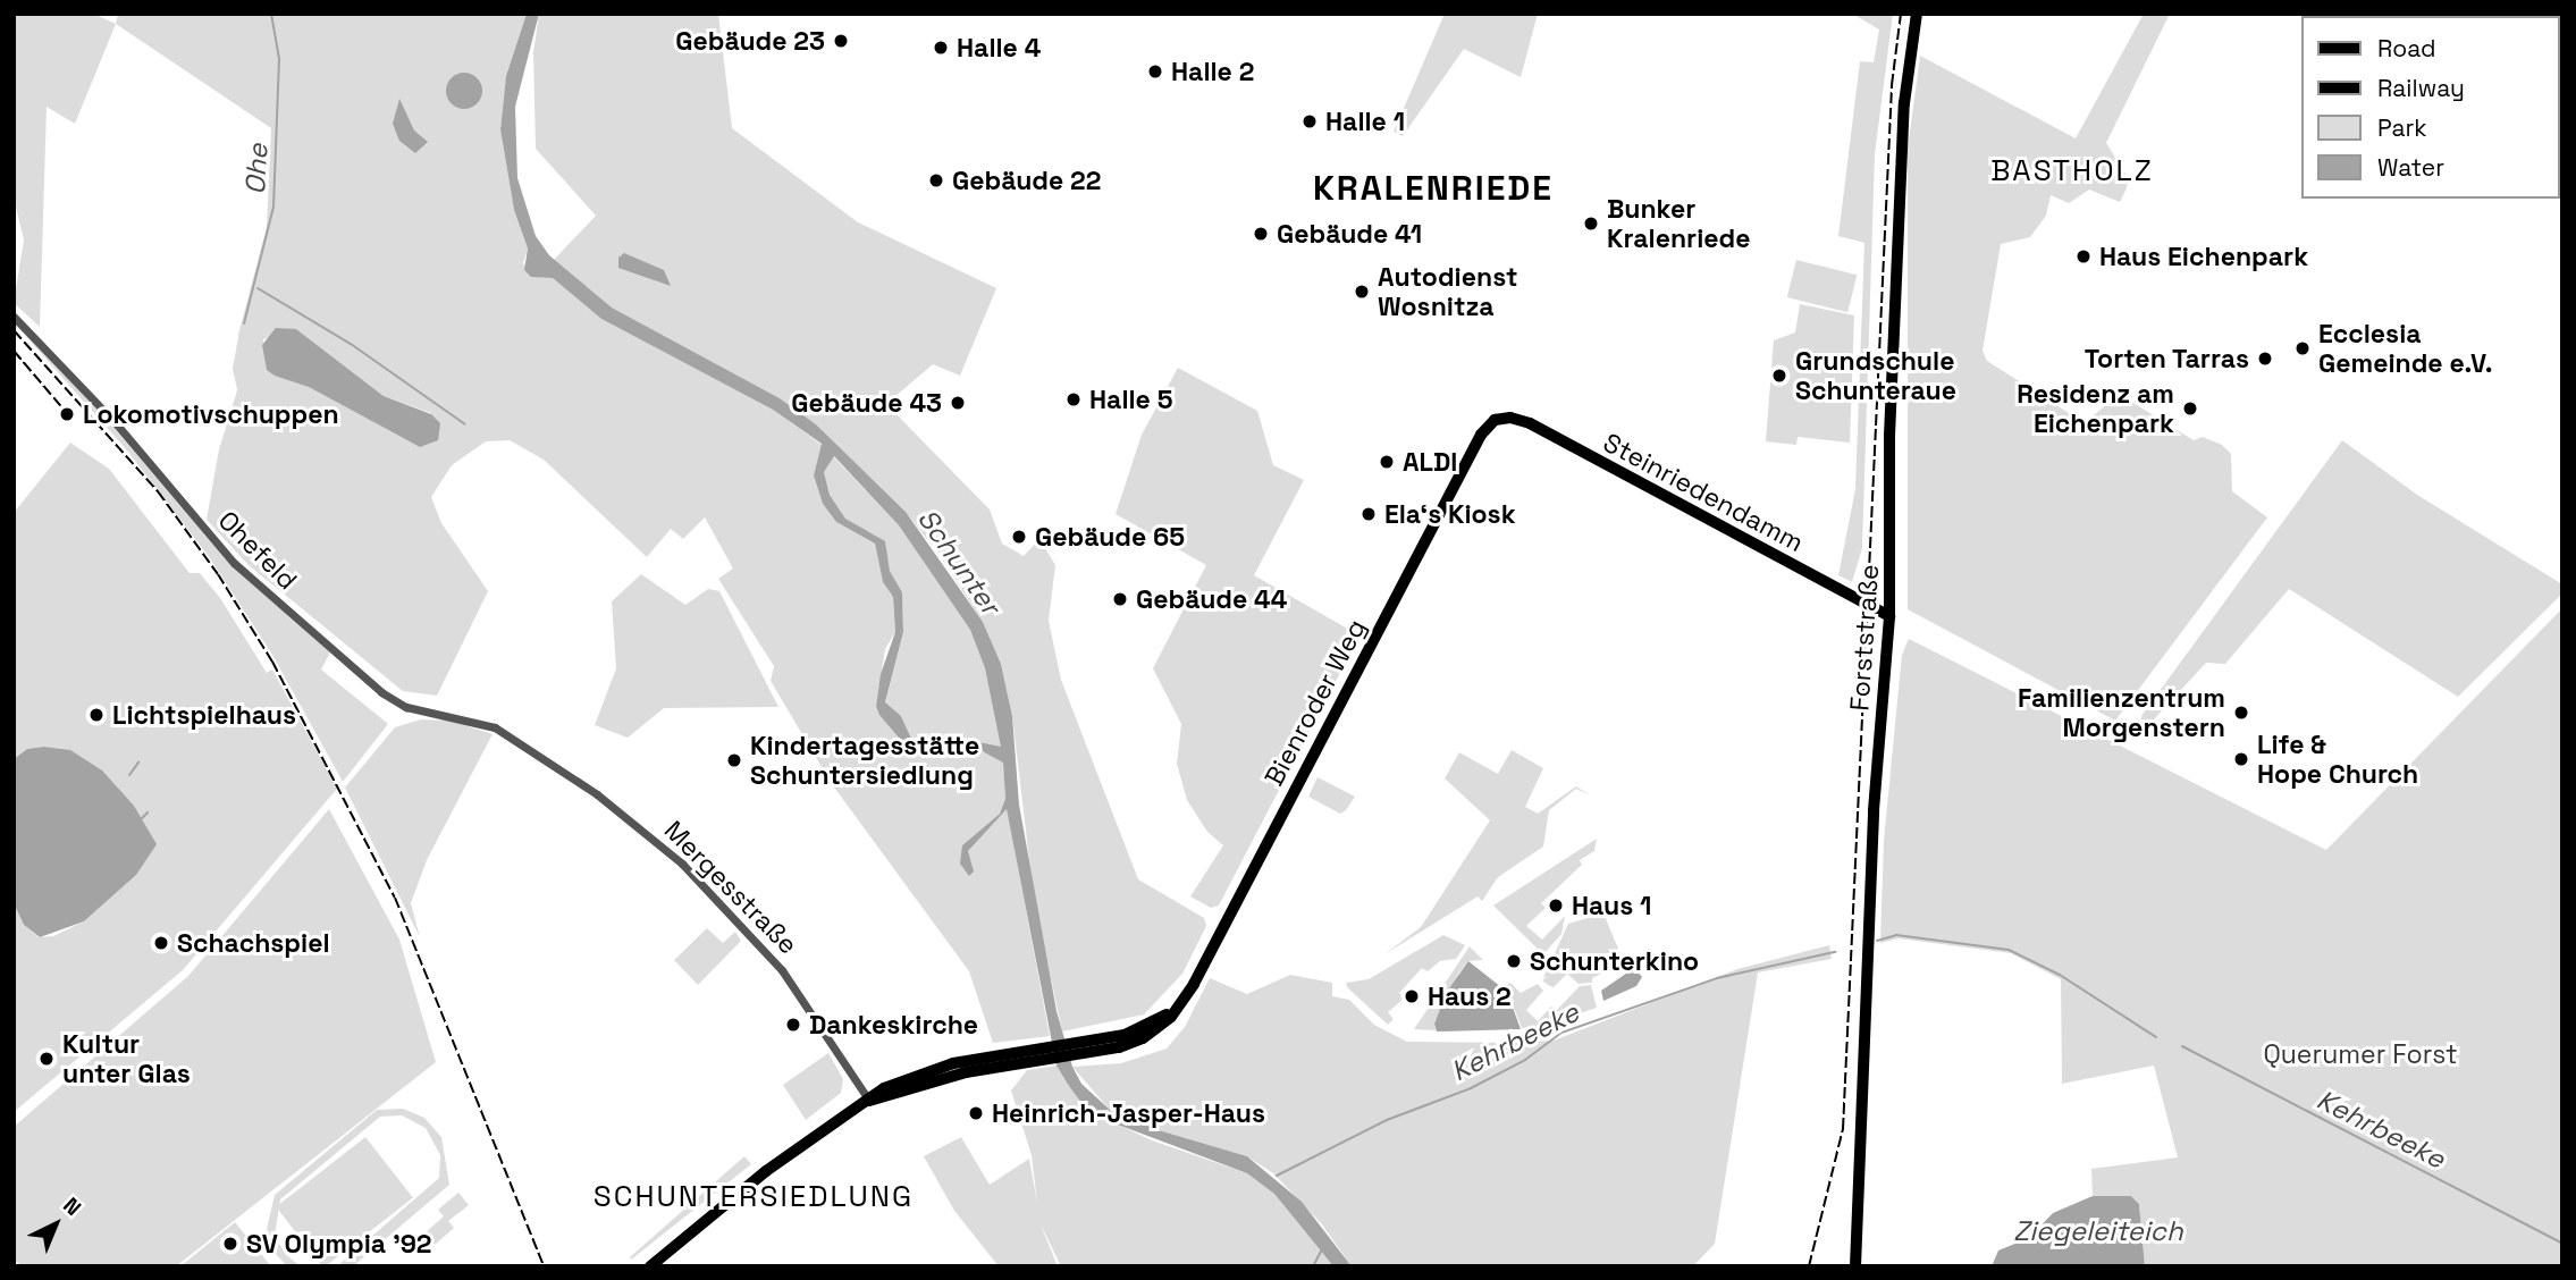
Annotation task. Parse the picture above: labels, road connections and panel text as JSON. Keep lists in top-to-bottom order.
{
  "streets": {
    "main road": ["Steinriedendamm", "Forststraße", "Bienroder Weg"],
    "street": ["Ohefeld", "Mergesstraße"]
  },
  "crossings": [
    ["Steinriedendamm", "Forststraße"],
    ["Steinriedendamm", "Bienroder Weg"],
    ["Ohefeld", "Mergesstraße"],
    ["Bienroder Weg", "Mergesstraße"]
  ],
  "districts": ["BASTHOLZ", "KRALENRIEDE", "SCHUNTERSIEDLUNG"],
  "water": [
    "Ohe",
    "Schunter",
    "Kehrbeeke",
    "Ziegeleiteich"
  ],
  "parks": ["Querumer Forst"],
  "places": [
    "Gebäude 23",
    "Halle 4",
    "Halle 2",
    "Halle 1",
    "Gebäude 22",
    "Bunker Kralenriede",
    "Gebäude 41",
    "Haus Eichenpark",
    "Autodienst Wosnitza",
    "Ecclesia Gemeinde e.V.",
    "Torten Tarras",
    "Grundschule Schunteraue",
    "Halle 5",
    "Gebäude 43",
    "Residenz am Eichenpark",
    "Lokomotivschuppen",
    "ALDI",
    "Ela‘s Kiosk",
    "Gebäude 65",
    "Gebäude 44",
    "Familienzentrum Morgenstern",
    "Lichtspielhaus",
    "Life & Hope Church",
    "Kindertagesstätte Schuntersiedlung",
    "Haus 1",
    "Schachspiel",
    "Schunterkino",
    "Haus 2",
    "Dankeskirche",
    "Kultur unter Glas",
    "Heinrich-Jasper-Haus",
    "SV Olympia '92"
  ],
  "legend": [
    "Road",
    "Railway",
    "Park",
    "Water"
  ],
  "north": "top right"
}
